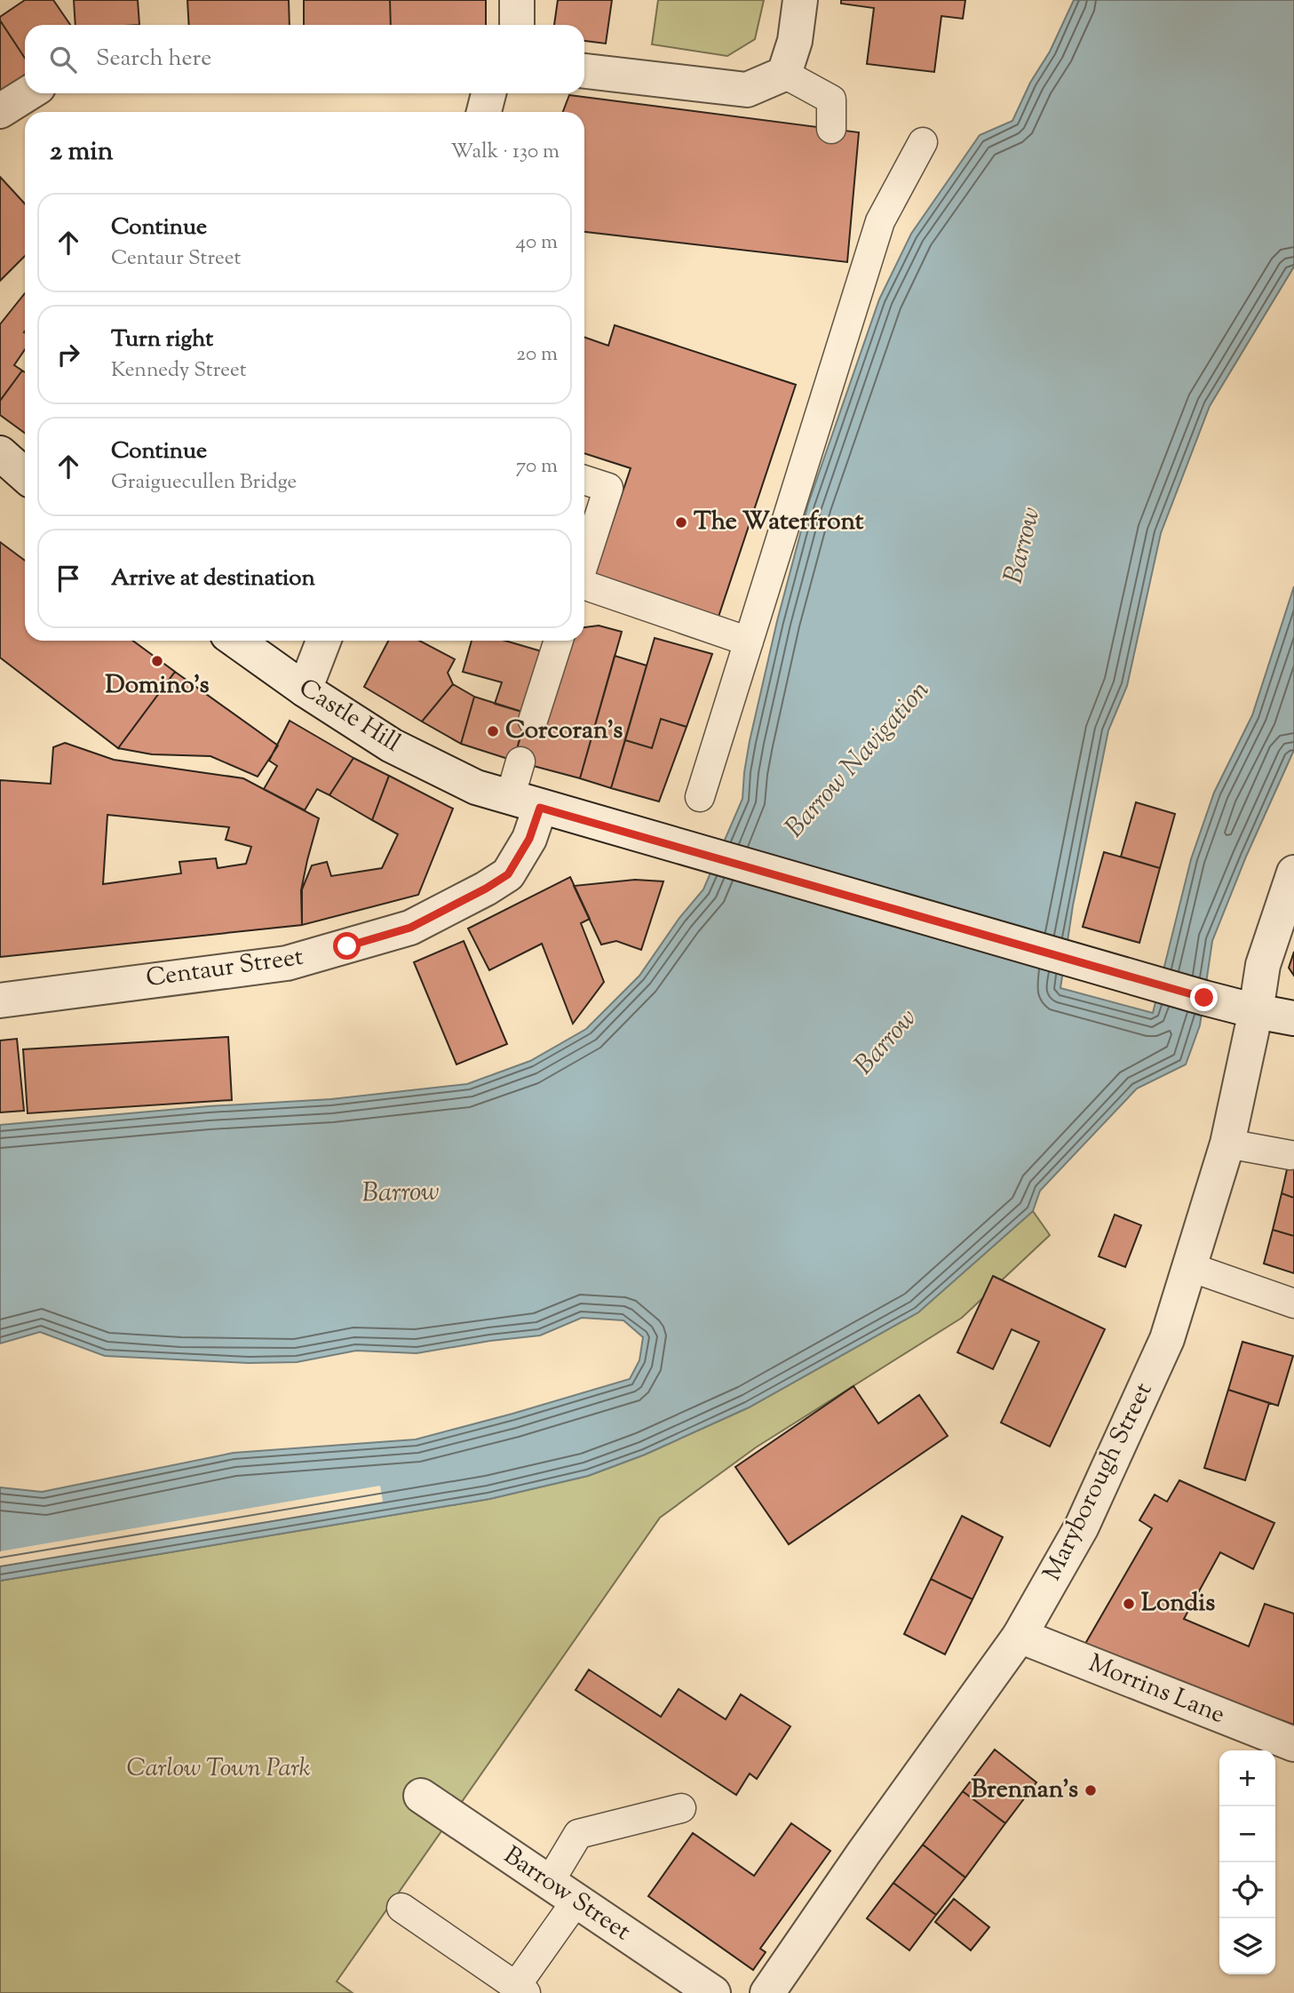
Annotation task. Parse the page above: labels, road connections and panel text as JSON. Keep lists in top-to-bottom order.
{
  "streets": {
    "street": [
      "Castle Hill",
      "Centaur Street",
      "Maryborough Street",
      "Morrins Lane",
      "Barrow Street"
    ]
  },
  "crossings": [
    ["Castle Hill", "Centaur Street"],
    ["Castle Hill", "Maryborough Street"],
    ["Maryborough Street", "Morrins Lane"]
  ],
  "water": ["Barrow", "Barrow Navigation"],
  "parks": ["Carlow Town Park"],
  "places": [
    "The Waterfront",
    "Domino's",
    "Corcoran’s",
    "Londis",
    "Brennan’s"
  ],
  "page": {
    "search": "Search here",
    "heading": ["2 min", "Walk · 130 m"],
    "list": [
      ["Continue", "Centaur Street", "40 m"],
      ["Turn right", "Kennedy Street", "20 m"],
      ["Continue", "Graiguecullen Bridge", "70 m"],
      "Arrive at destination"
    ],
    "map_buttons": ["+", "−"]
  }
}
